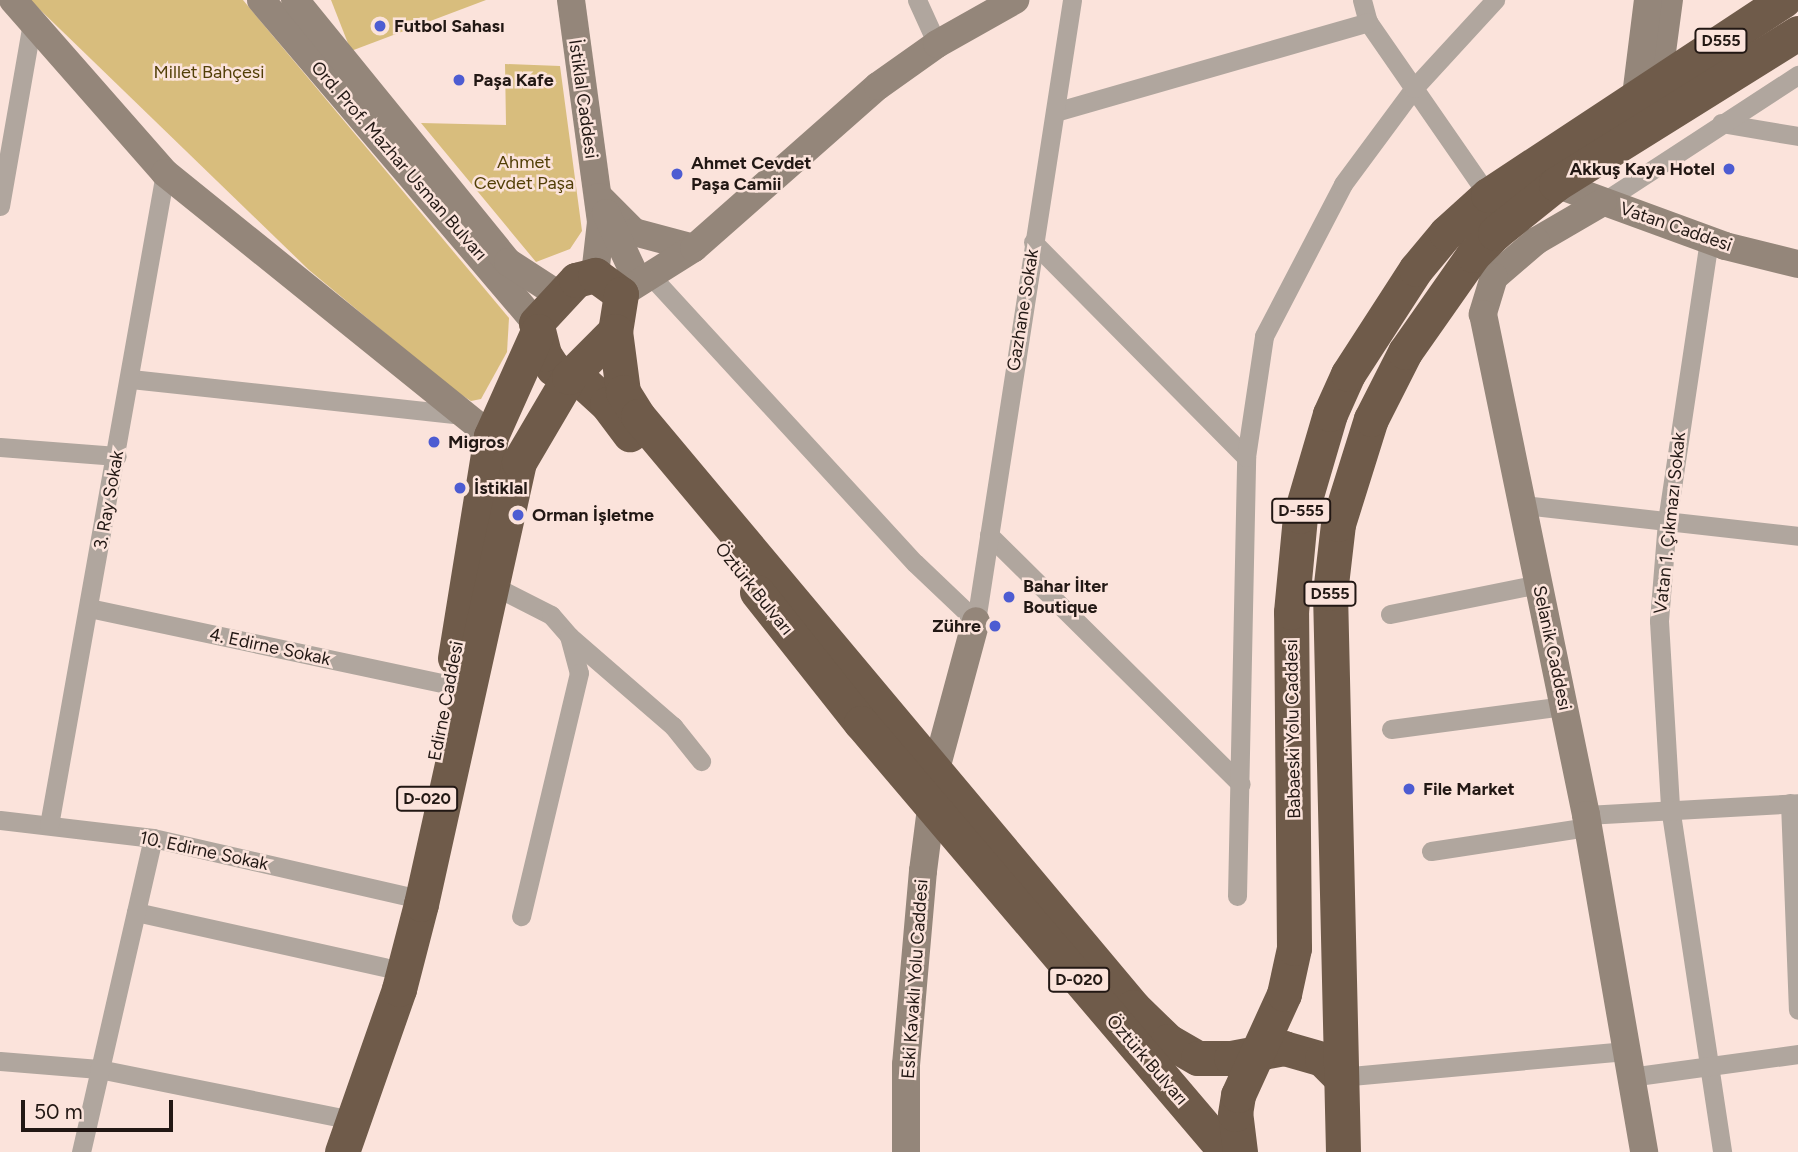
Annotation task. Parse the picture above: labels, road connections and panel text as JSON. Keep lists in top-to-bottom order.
{
  "streets": {
    "highway": [
      "D555",
      "D-555",
      "Öztürk Bulvarı",
      "Edirne Caddesi",
      "Babaeski Yolu Caddesi",
      "D-020"
    ],
    "street": [
      "İstiklal Caddesi",
      "Ord. Prof. Mazhar Usman Bulvarı",
      "Vatan Caddesi",
      "Gazhane Sokak",
      "3. Ray Sokak",
      "Vatan 1. Çıkmazı Sokak",
      "4. Edirne Sokak",
      "Selanik Caddesi",
      "10. Edirne Sokak",
      "Eski Kavaklı Yolu Caddesi"
    ]
  },
  "crossings": [
    ["D555", "Vatan Caddesi"],
    ["D555", "D-555"],
    ["D555", "Öztürk Bulvarı"],
    ["D555", "Babaeski Yolu Caddesi"],
    ["Ord. Prof. Mazhar Usman Bulvarı", "Öztürk Bulvarı"],
    ["Ord. Prof. Mazhar Usman Bulvarı", "Edirne Caddesi"],
    ["Ord. Prof. Mazhar Usman Bulvarı", "D-020"],
    ["Vatan Caddesi", "Vatan 1. Çıkmazı Sokak"],
    ["Vatan Caddesi", "Selanik Caddesi"],
    ["3. Ray Sokak", "4. Edirne Sokak"],
    ["3. Ray Sokak", "10. Edirne Sokak"],
    ["D-555", "Babaeski Yolu Caddesi"],
    ["Öztürk Bulvarı", "Edirne Caddesi"],
    ["Öztürk Bulvarı", "Babaeski Yolu Caddesi"],
    ["Öztürk Bulvarı", "D-020"],
    ["Öztürk Bulvarı", "Eski Kavaklı Yolu Caddesi"],
    ["4. Edirne Sokak", "Edirne Caddesi"],
    ["Edirne Caddesi", "D-020"],
    ["Edirne Caddesi", "10. Edirne Sokak"]
  ],
  "parks": ["Millet Bahçesi", "Ahmet Cevdet Paşa"],
  "places": [
    "Futbol Sahası",
    "Paşa Kafe",
    "Akkuş Kaya Hotel",
    "Ahmet Cevdet Paşa Camii",
    "Migros",
    "İstiklal",
    "Orman İşletme",
    "Bahar İlter Boutique",
    "Zühre",
    "File Market"
  ],
  "scale_bar": "50 m"
}
